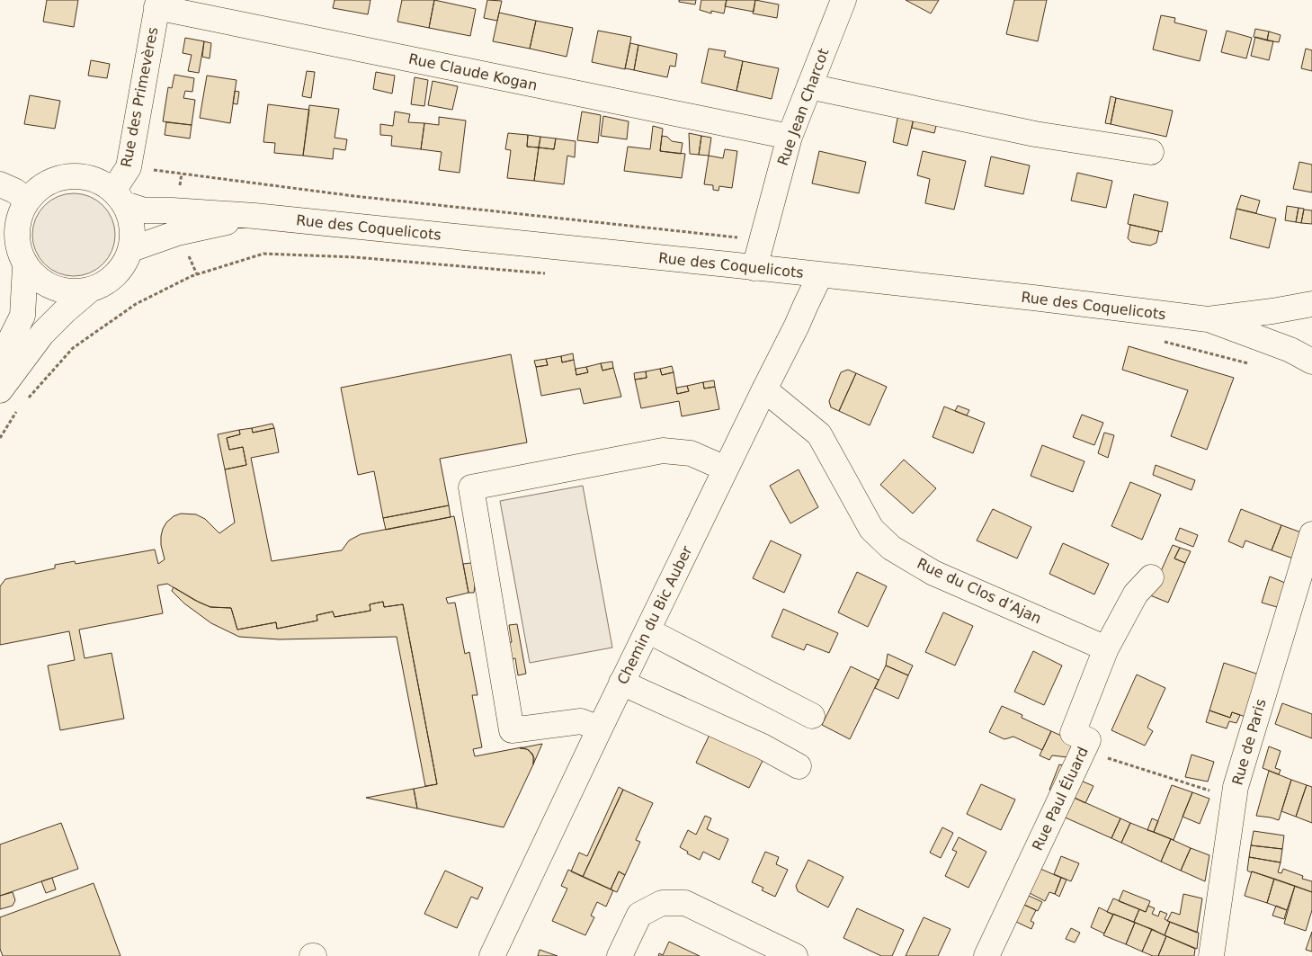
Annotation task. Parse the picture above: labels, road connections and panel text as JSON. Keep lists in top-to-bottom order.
{
  "streets": {
    "street": [
      "Rue Claude Kogan",
      "Rue des Primevères",
      "Rue Jean Charcot",
      "Rue des Coquelicots",
      "Rue du Clos d’Ajan",
      "Chemin du Bic Auber",
      "Rue de Paris",
      "Rue Paul Éluard"
    ]
  },
  "crossings": [
    ["Rue Claude Kogan", "Rue des Primevères"],
    ["Rue Claude Kogan", "Rue Jean Charcot"],
    ["Rue des Primevères", "Rue des Coquelicots"],
    ["Rue Jean Charcot", "Rue des Coquelicots"],
    ["Rue des Coquelicots", "Chemin du Bic Auber"],
    ["Rue du Clos d’Ajan", "Chemin du Bic Auber"],
    ["Rue du Clos d’Ajan", "Rue Paul Éluard"]
  ]
}
